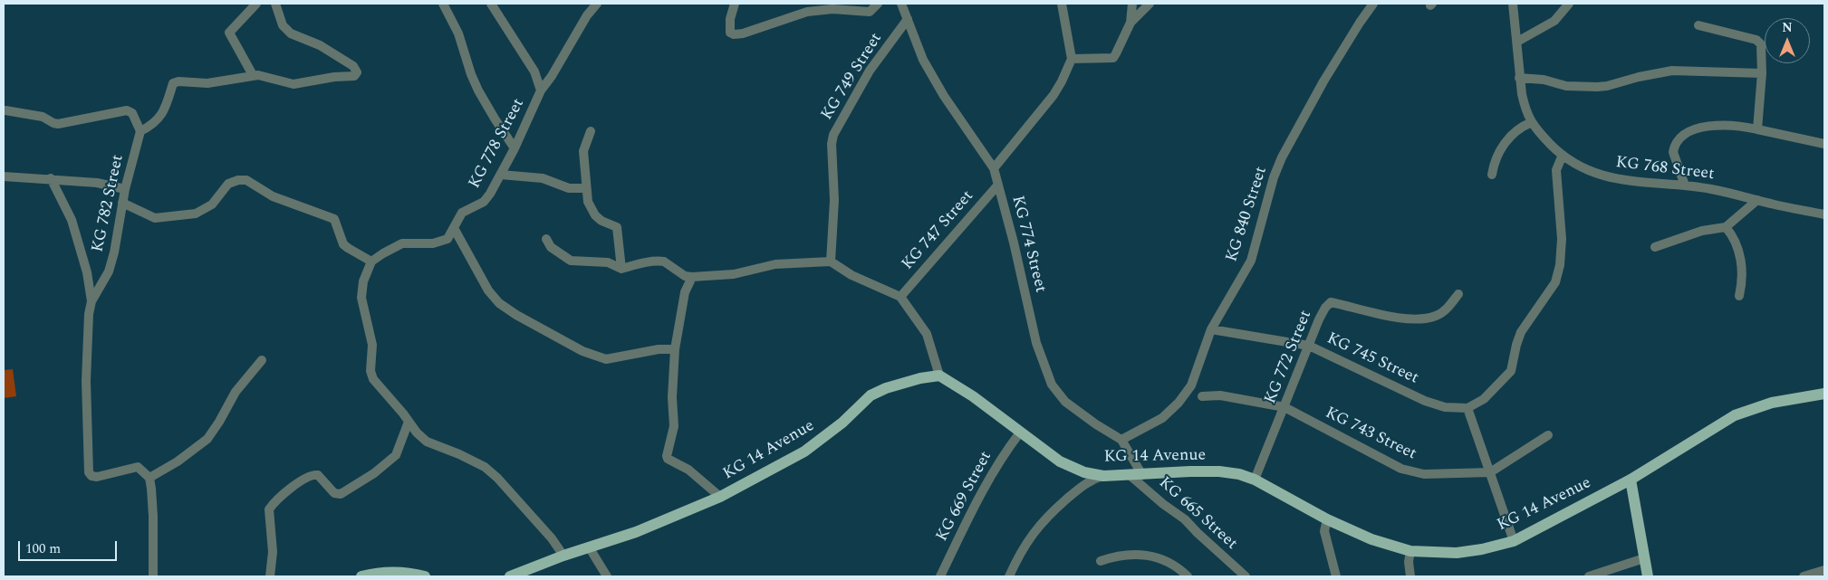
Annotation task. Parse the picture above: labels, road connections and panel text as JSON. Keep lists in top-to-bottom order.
{
  "streets": {
    "main road": ["KG 14 Avenue"],
    "street": [
      "KG 749 Street",
      "KG 778 Street",
      "KG 768 Street",
      "KG 782 Street",
      "KG 840 Street",
      "KG 747 Street",
      "KG 774 Street",
      "KG 772 Street",
      "KG 745 Street",
      "KG 743 Street",
      "KG 669 Street",
      "KG 665 Street"
    ]
  },
  "crossings": [
    ["KG 749 Street", "KG 774 Street"],
    ["KG 840 Street", "KG 774 Street"],
    ["KG 840 Street", "KG 745 Street"],
    ["KG 747 Street", "KG 774 Street"],
    ["KG 774 Street", "KG 14 Avenue"],
    ["KG 772 Street", "KG 745 Street"],
    ["KG 772 Street", "KG 743 Street"],
    ["KG 772 Street", "KG 14 Avenue"],
    ["KG 14 Avenue", "KG 669 Street"],
    ["KG 14 Avenue", "KG 665 Street"]
  ],
  "scale_bar": "100 m",
  "north": "top"
}
